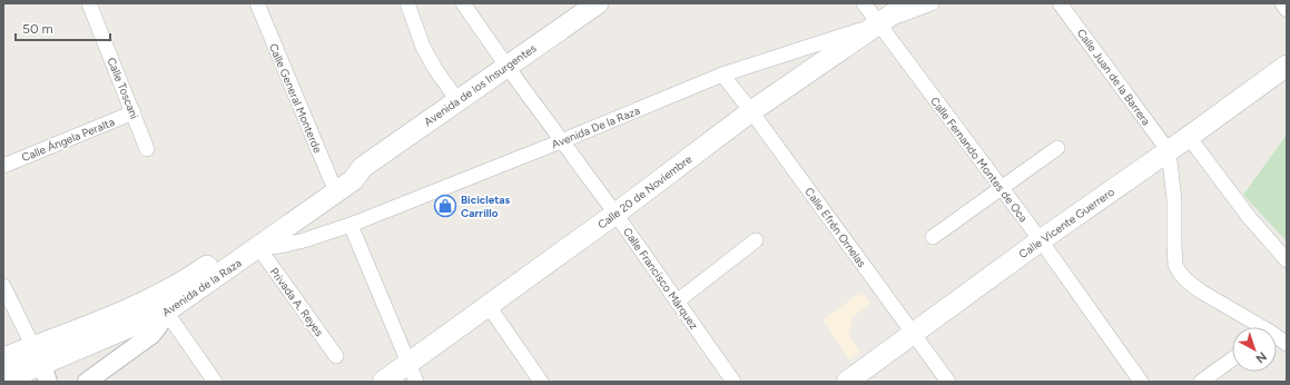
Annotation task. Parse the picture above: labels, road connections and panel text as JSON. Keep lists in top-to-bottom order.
{
  "streets": {
    "main road": [
      "Avenida de los Insurgentes",
      "Calle 20 de Noviembre",
      "Calle Vicente Guerrero",
      "Avenida de la Raza"
    ],
    "street": [
      "Calle Juan de la Barrera",
      "Calle Toscani",
      "Calle General Monterde",
      "Avenida De la Raza",
      "Calle Ángela Peralta",
      "Calle Fernando Montes de Oca",
      "Calle Efrén Ornelas",
      "Calle Francisco Márquez",
      "Privada A. Reyes"
    ]
  },
  "crossings": [
    ["Calle Juan de la Barrera", "Calle Vicente Guerrero"],
    ["Avenida de los Insurgentes", "Calle General Monterde"],
    ["Avenida de los Insurgentes", "Calle Francisco Márquez"],
    ["Avenida de los Insurgentes", "Avenida de la Raza"],
    ["Calle Toscani", "Calle Ángela Peralta"],
    ["Calle General Monterde", "Avenida de la Raza"],
    ["Avenida De la Raza", "Calle Fernando Montes de Oca"],
    ["Avenida De la Raza", "Calle 20 de Noviembre"],
    ["Avenida De la Raza", "Calle Efrén Ornelas"],
    ["Avenida De la Raza", "Calle Francisco Márquez"],
    ["Avenida De la Raza", "Avenida de la Raza"],
    ["Avenida De la Raza", "Privada A. Reyes"],
    ["Calle Fernando Montes de Oca", "Calle 20 de Noviembre"],
    ["Calle Fernando Montes de Oca", "Calle Vicente Guerrero"],
    ["Calle 20 de Noviembre", "Calle Efrén Ornelas"],
    ["Calle 20 de Noviembre", "Calle Francisco Márquez"],
    ["Calle Vicente Guerrero", "Calle Efrén Ornelas"],
    ["Avenida de la Raza", "Privada A. Reyes"]
  ],
  "places": {
    "shop": ["Bicicletas Carrillo"]
  },
  "scale_bar": "50 m",
  "north": "bottom right"
}
